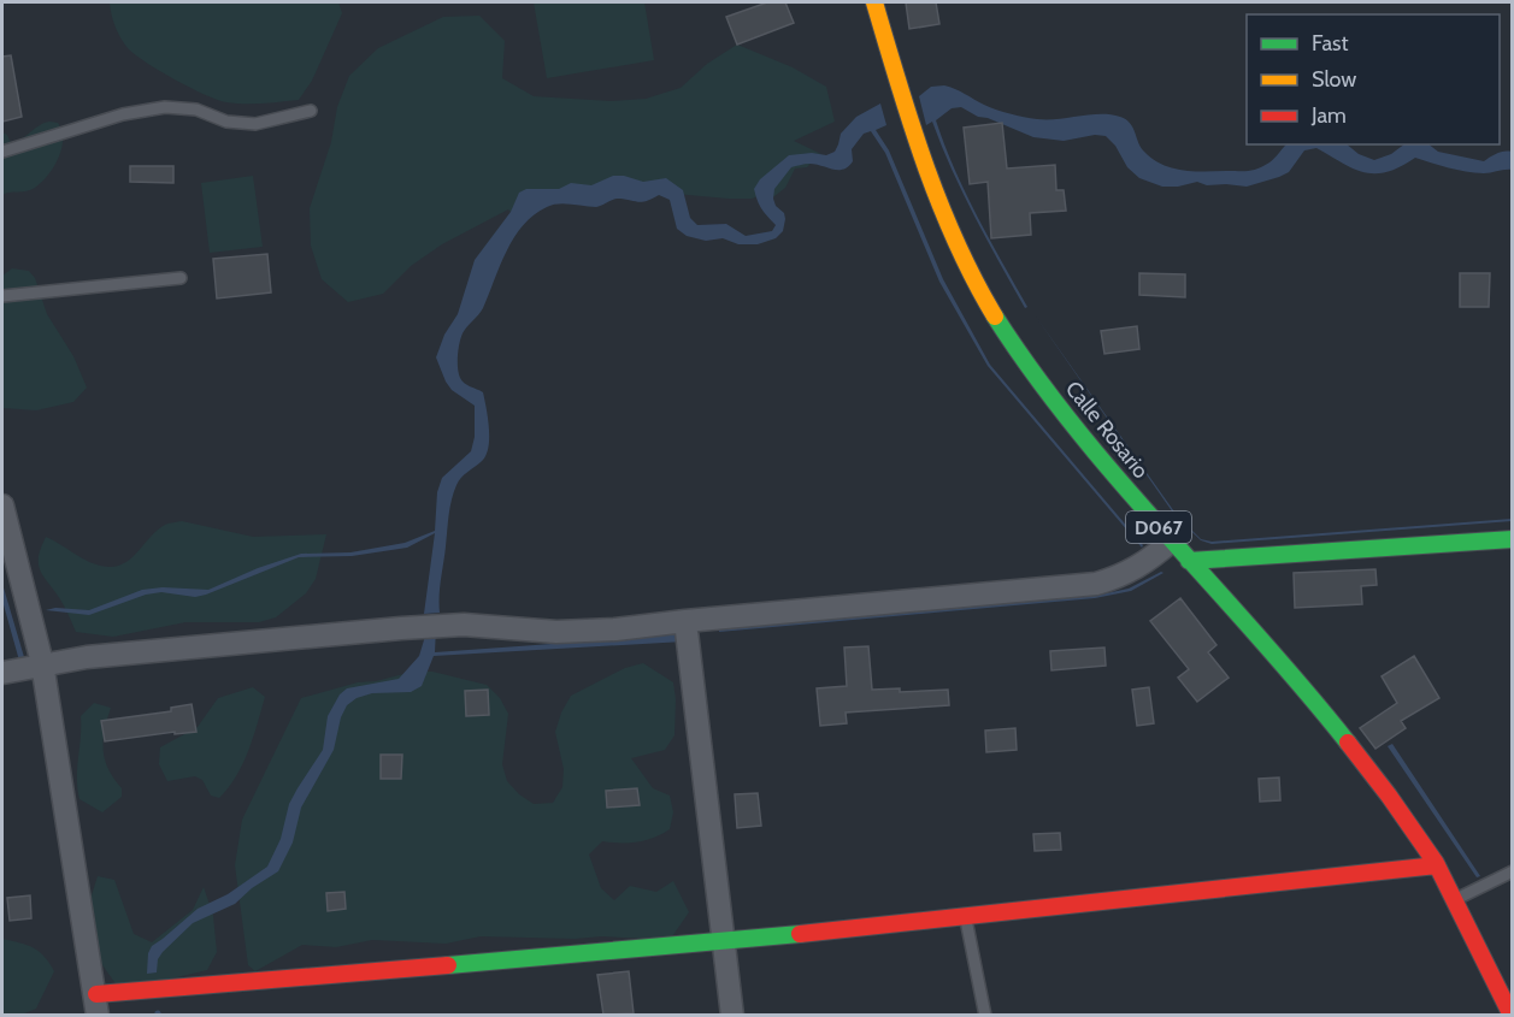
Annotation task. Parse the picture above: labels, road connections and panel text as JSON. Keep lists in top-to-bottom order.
{
  "streets": {
    "street": ["Calle Rosario", "D067"]
  },
  "legend": ["Fast", "Slow", "Jam"]
}
